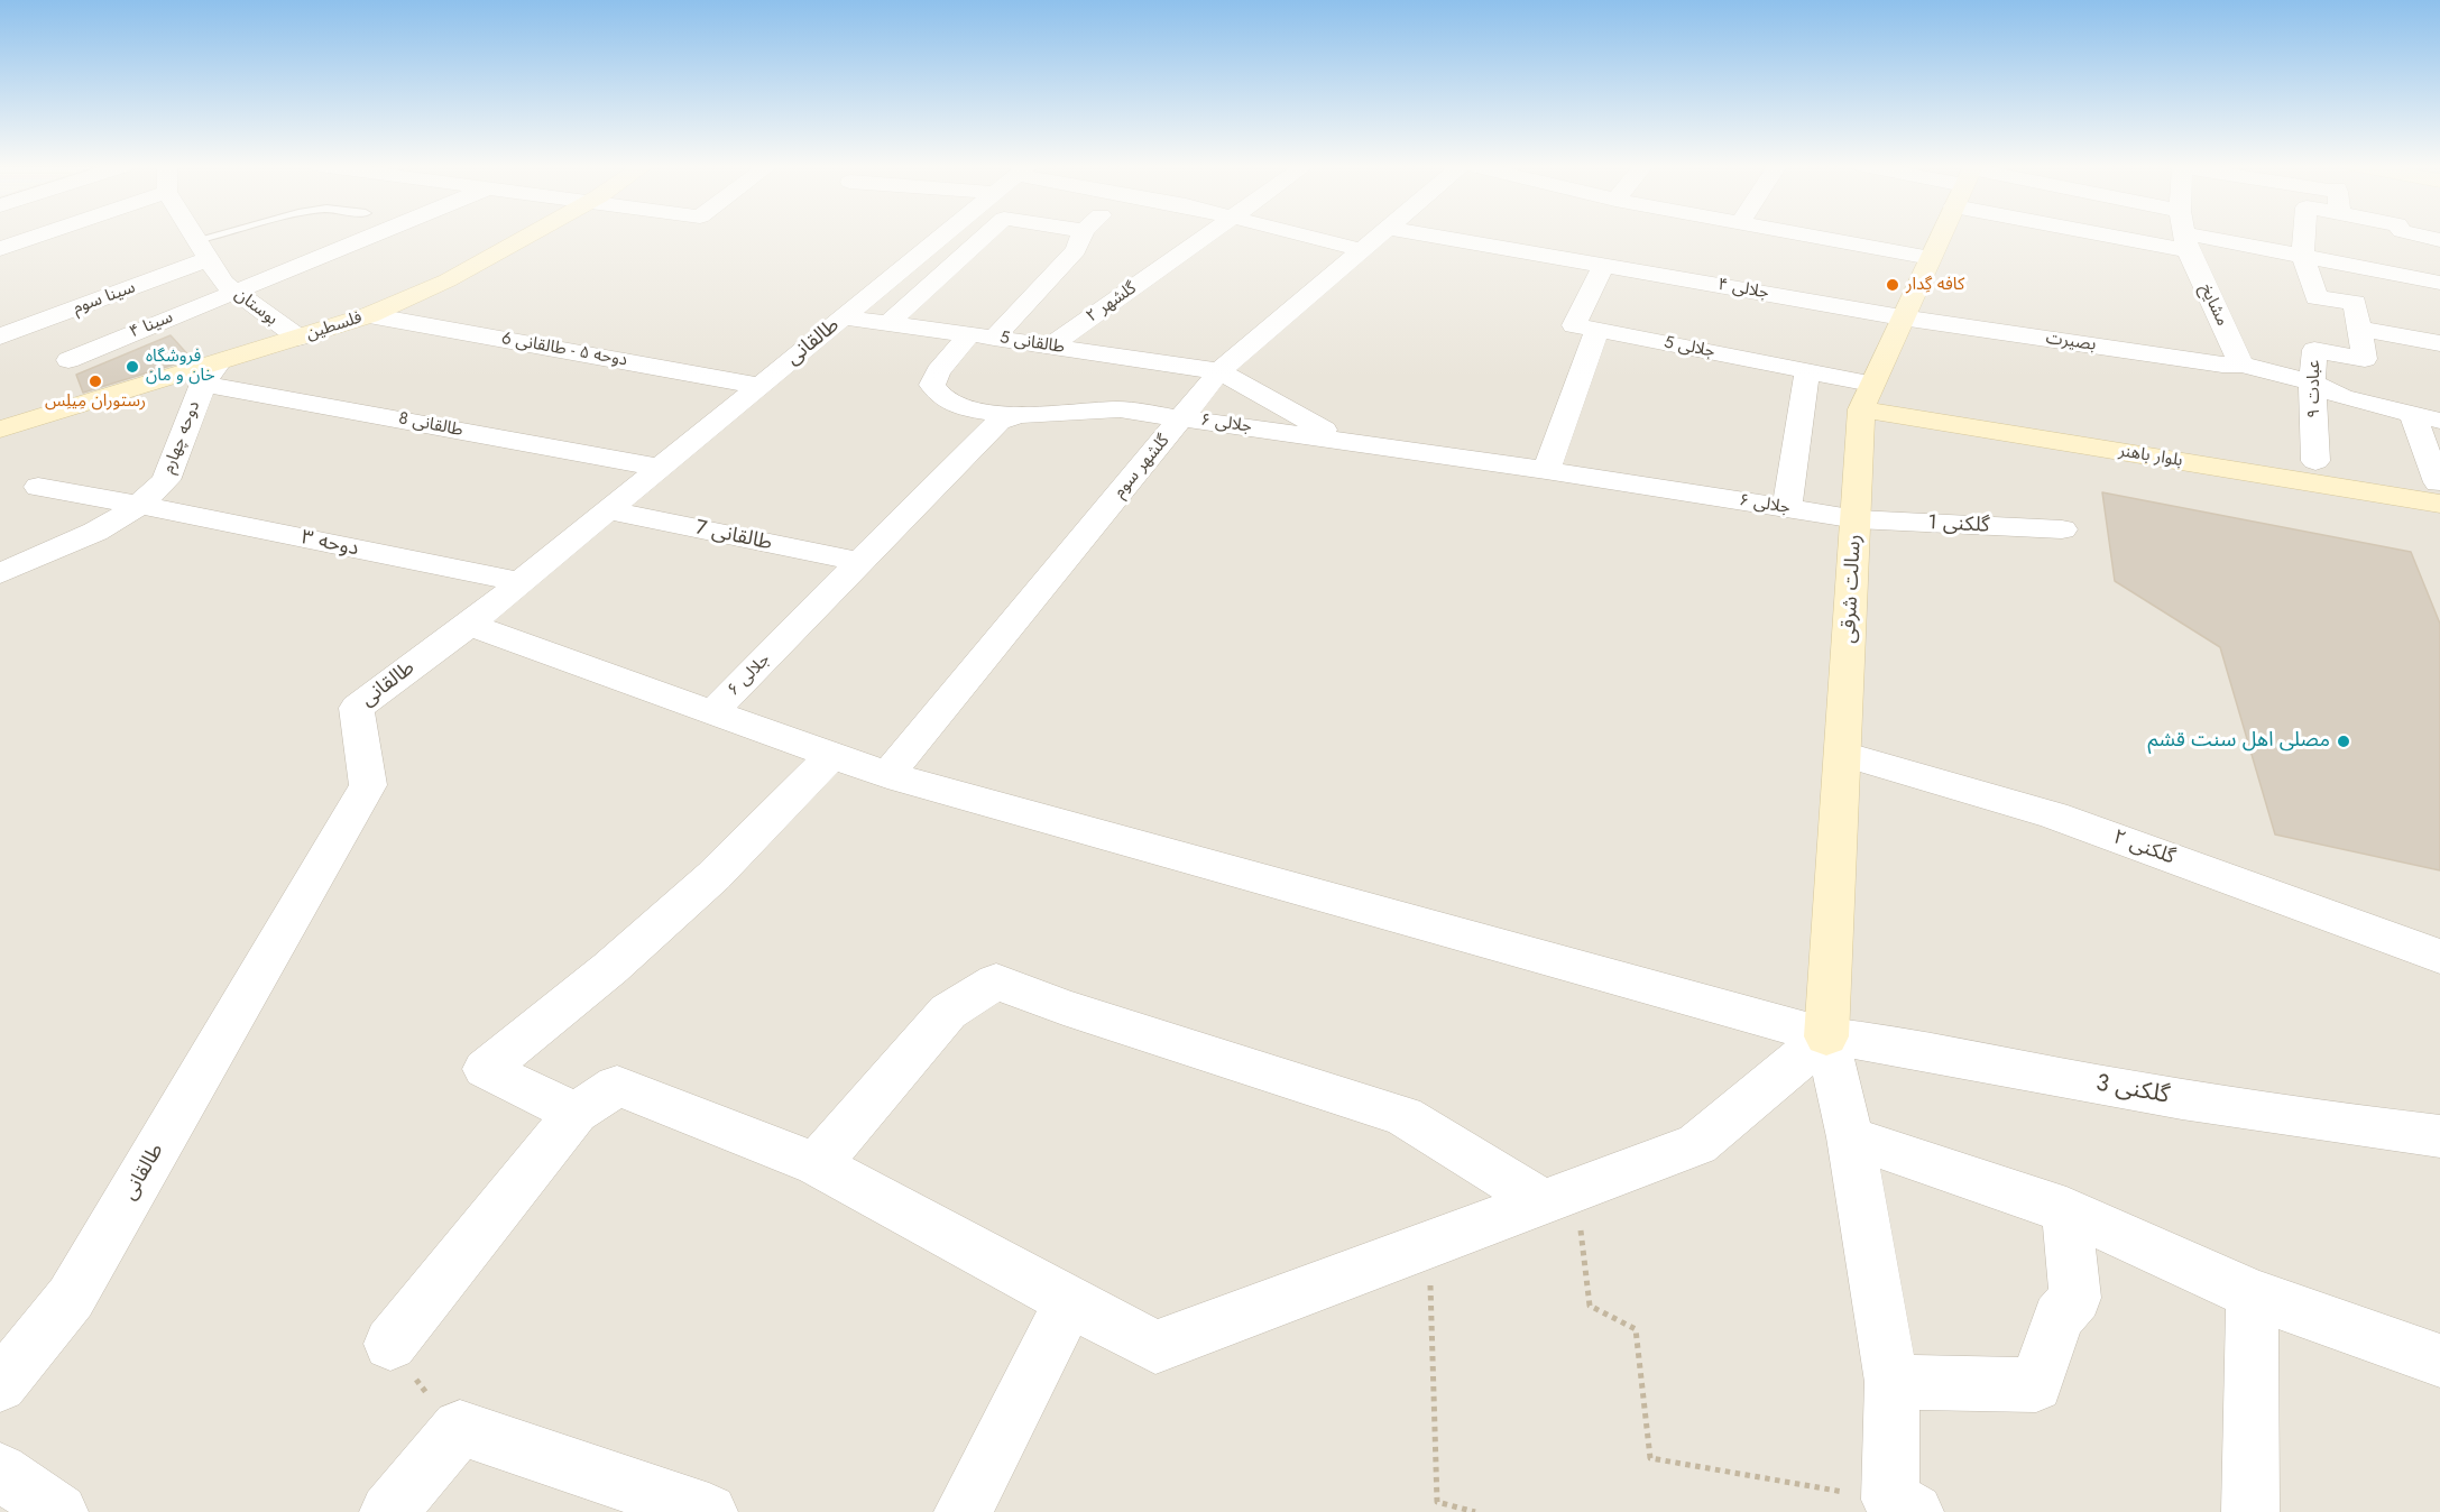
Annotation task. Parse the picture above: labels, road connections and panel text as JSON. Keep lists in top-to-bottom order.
{
  "streets": {
    "main road": ["فلسطین", "بلوار باهنر", "رسالت شرقی"],
    "street": [
      "جلالی ۴",
      "سینا سوم",
      "گلشهر ۲",
      "مشایخ",
      "بوستان",
      "سینا ۴",
      "طالقانی",
      "بصیرت",
      "طالقانی 5",
      "جلالی 5",
      "دوحه ۵ - طالقانی 6",
      "عبادت ۹",
      "جلالی ۶",
      "طالقانی 8",
      "دوحه چهارم",
      "گلشهر سوم",
      "گلکنی 1",
      "طالقانی 7",
      "دوحه ۳",
      "گلکنی ۲",
      "گلکنی 3"
    ]
  },
  "crossings": [
    ["جلالی ۴", "بصیرت"],
    ["جلالی ۴", "جلالی 5"],
    ["جلالی ۴", "رسالت شرقی"],
    ["سینا سوم", "بوستان"],
    ["گلشهر ۲", "طالقانی 5"],
    ["مشایخ", "بصیرت"],
    ["بوستان", "سینا ۴"],
    ["بوستان", "فلسطین"],
    ["فلسطین", "دوحه ۵ - طالقانی 6"],
    ["فلسطین", "طالقانی 8"],
    ["فلسطین", "دوحه چهارم"],
    ["طالقانی", "طالقانی 5"],
    ["طالقانی", "دوحه ۵ - طالقانی 6"],
    ["طالقانی", "طالقانی 8"],
    ["طالقانی", "طالقانی 7"],
    ["طالقانی", "دوحه ۳"],
    ["طالقانی", "گلکنی 3"],
    ["بصیرت", "عبادت ۹"],
    ["بصیرت", "رسالت شرقی"],
    ["طالقانی 5", "گلشهر سوم"],
    ["جلالی 5", "بلوار باهنر"],
    ["جلالی 5", "رسالت شرقی"],
    ["عبادت ۹", "بلوار باهنر"],
    ["جلالی ۶", "گلشهر سوم"],
    ["جلالی ۶", "گلکنی 1"],
    ["جلالی ۶", "طالقانی 7"],
    ["جلالی ۶", "رسالت شرقی"],
    ["جلالی ۶", "گلکنی 3"],
    ["طالقانی 8", "دوحه چهارم"],
    ["دوحه چهارم", "دوحه ۳"],
    ["بلوار باهنر", "رسالت شرقی"],
    ["گلشهر سوم", "گلکنی 3"],
    ["گلکنی 1", "رسالت شرقی"],
    ["رسالت شرقی", "گلکنی ۲"],
    ["رسالت شرقی", "گلکنی 3"]
  ],
  "places": [
    "کافه گِدار",
    "فروشگاه خان و مان",
    "رستوران مِیلِس",
    "مصلی اهل سنت قشم"
  ]
}
